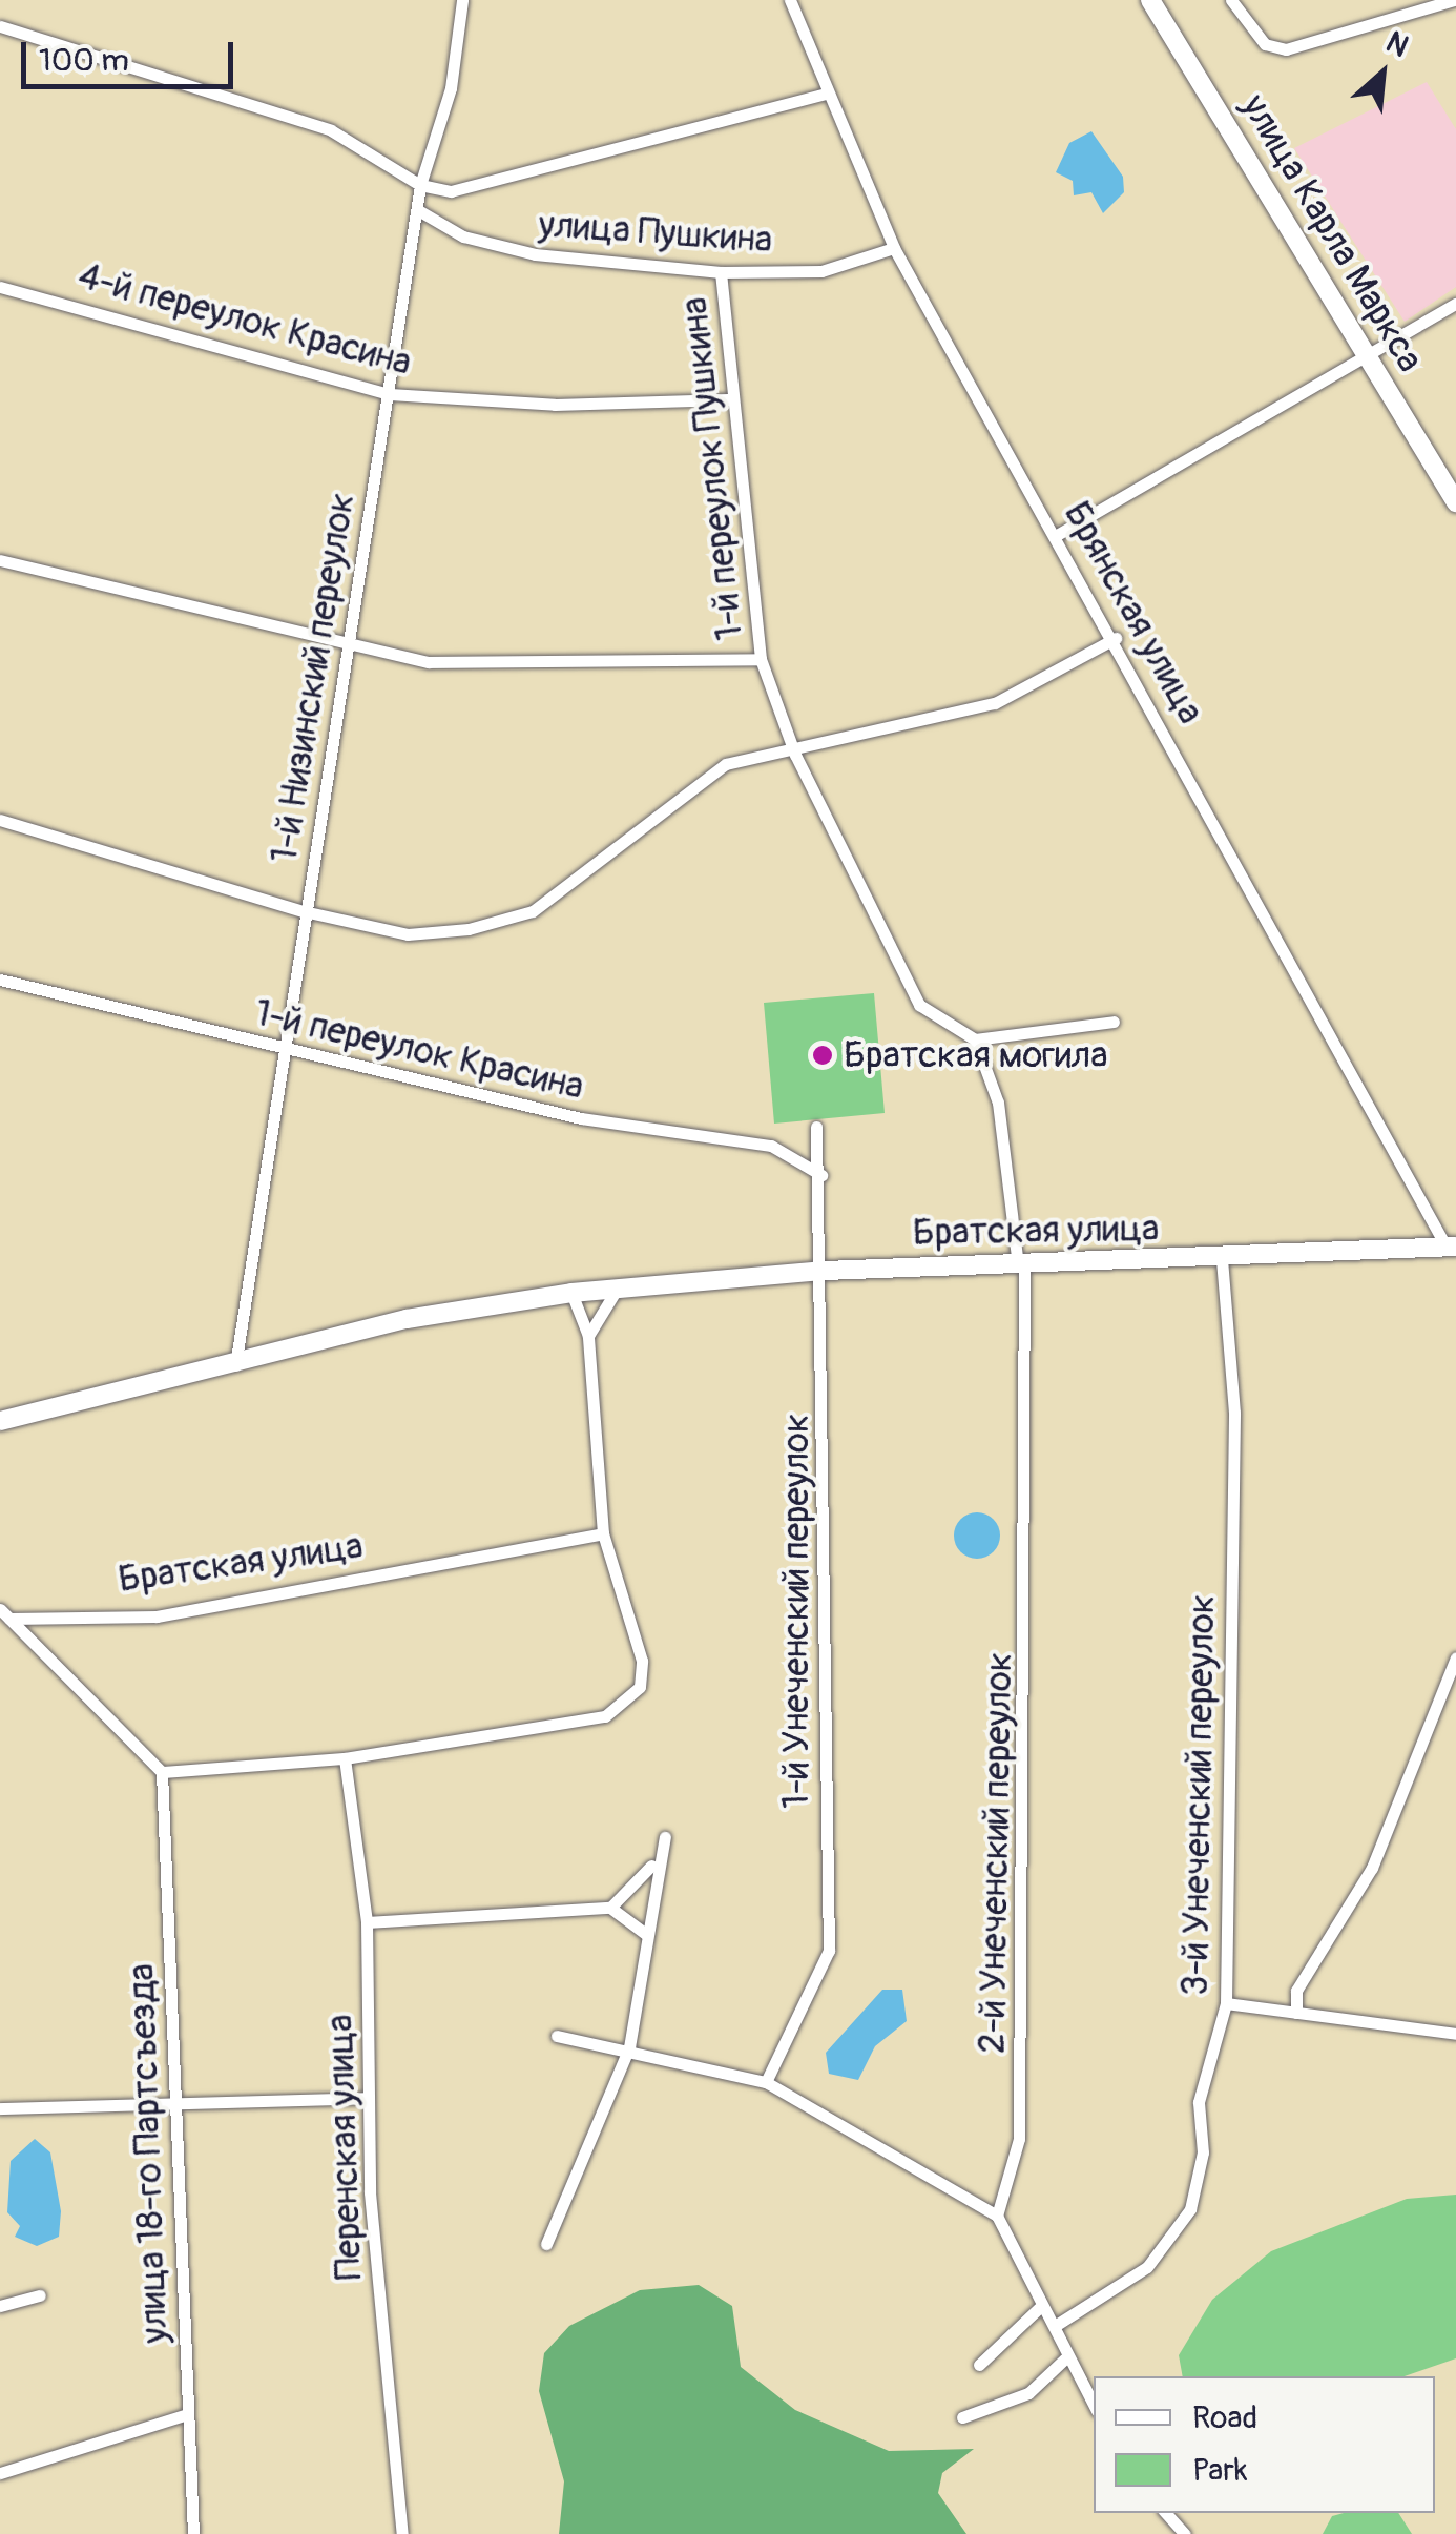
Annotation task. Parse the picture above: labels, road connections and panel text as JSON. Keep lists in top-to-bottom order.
{
  "streets": {
    "street": [
      "улица Пушкина",
      "улица Карла Маркса",
      "4-й переулок Красина",
      "1-й переулок Пушкина",
      "Брянская улица",
      "1-й Низинский переулок",
      "1-й переулок Красина",
      "Братская улица",
      "1-й Унеченский переулок",
      "3-й Унеченский переулок",
      "2-й Унеченский переулок",
      "Перенская улица",
      "улица 18-го Партсъезда"
    ]
  },
  "crossings": [
    ["улица Пушкина", "1-й переулок Пушкина"],
    ["улица Пушкина", "Брянская улица"],
    ["улица Пушкина", "1-й Низинский переулок"],
    ["4-й переулок Красина", "1-й переулок Пушкина"],
    ["4-й переулок Красина", "1-й Низинский переулок"],
    ["1-й переулок Пушкина", "2-й Унеченский переулок"],
    ["Брянская улица", "Братская улица"],
    ["1-й Низинский переулок", "1-й переулок Красина"],
    ["1-й Низинский переулок", "Братская улица"],
    ["1-й переулок Красина", "1-й Унеченский переулок"],
    ["Братская улица", "1-й Унеченский переулок"],
    ["Братская улица", "3-й Унеченский переулок"],
    ["Братская улица", "2-й Унеченский переулок"]
  ],
  "places": ["Братская могила"],
  "legend": ["Road", "Park"],
  "scale_bar": "100 m",
  "north": "top right"
}
